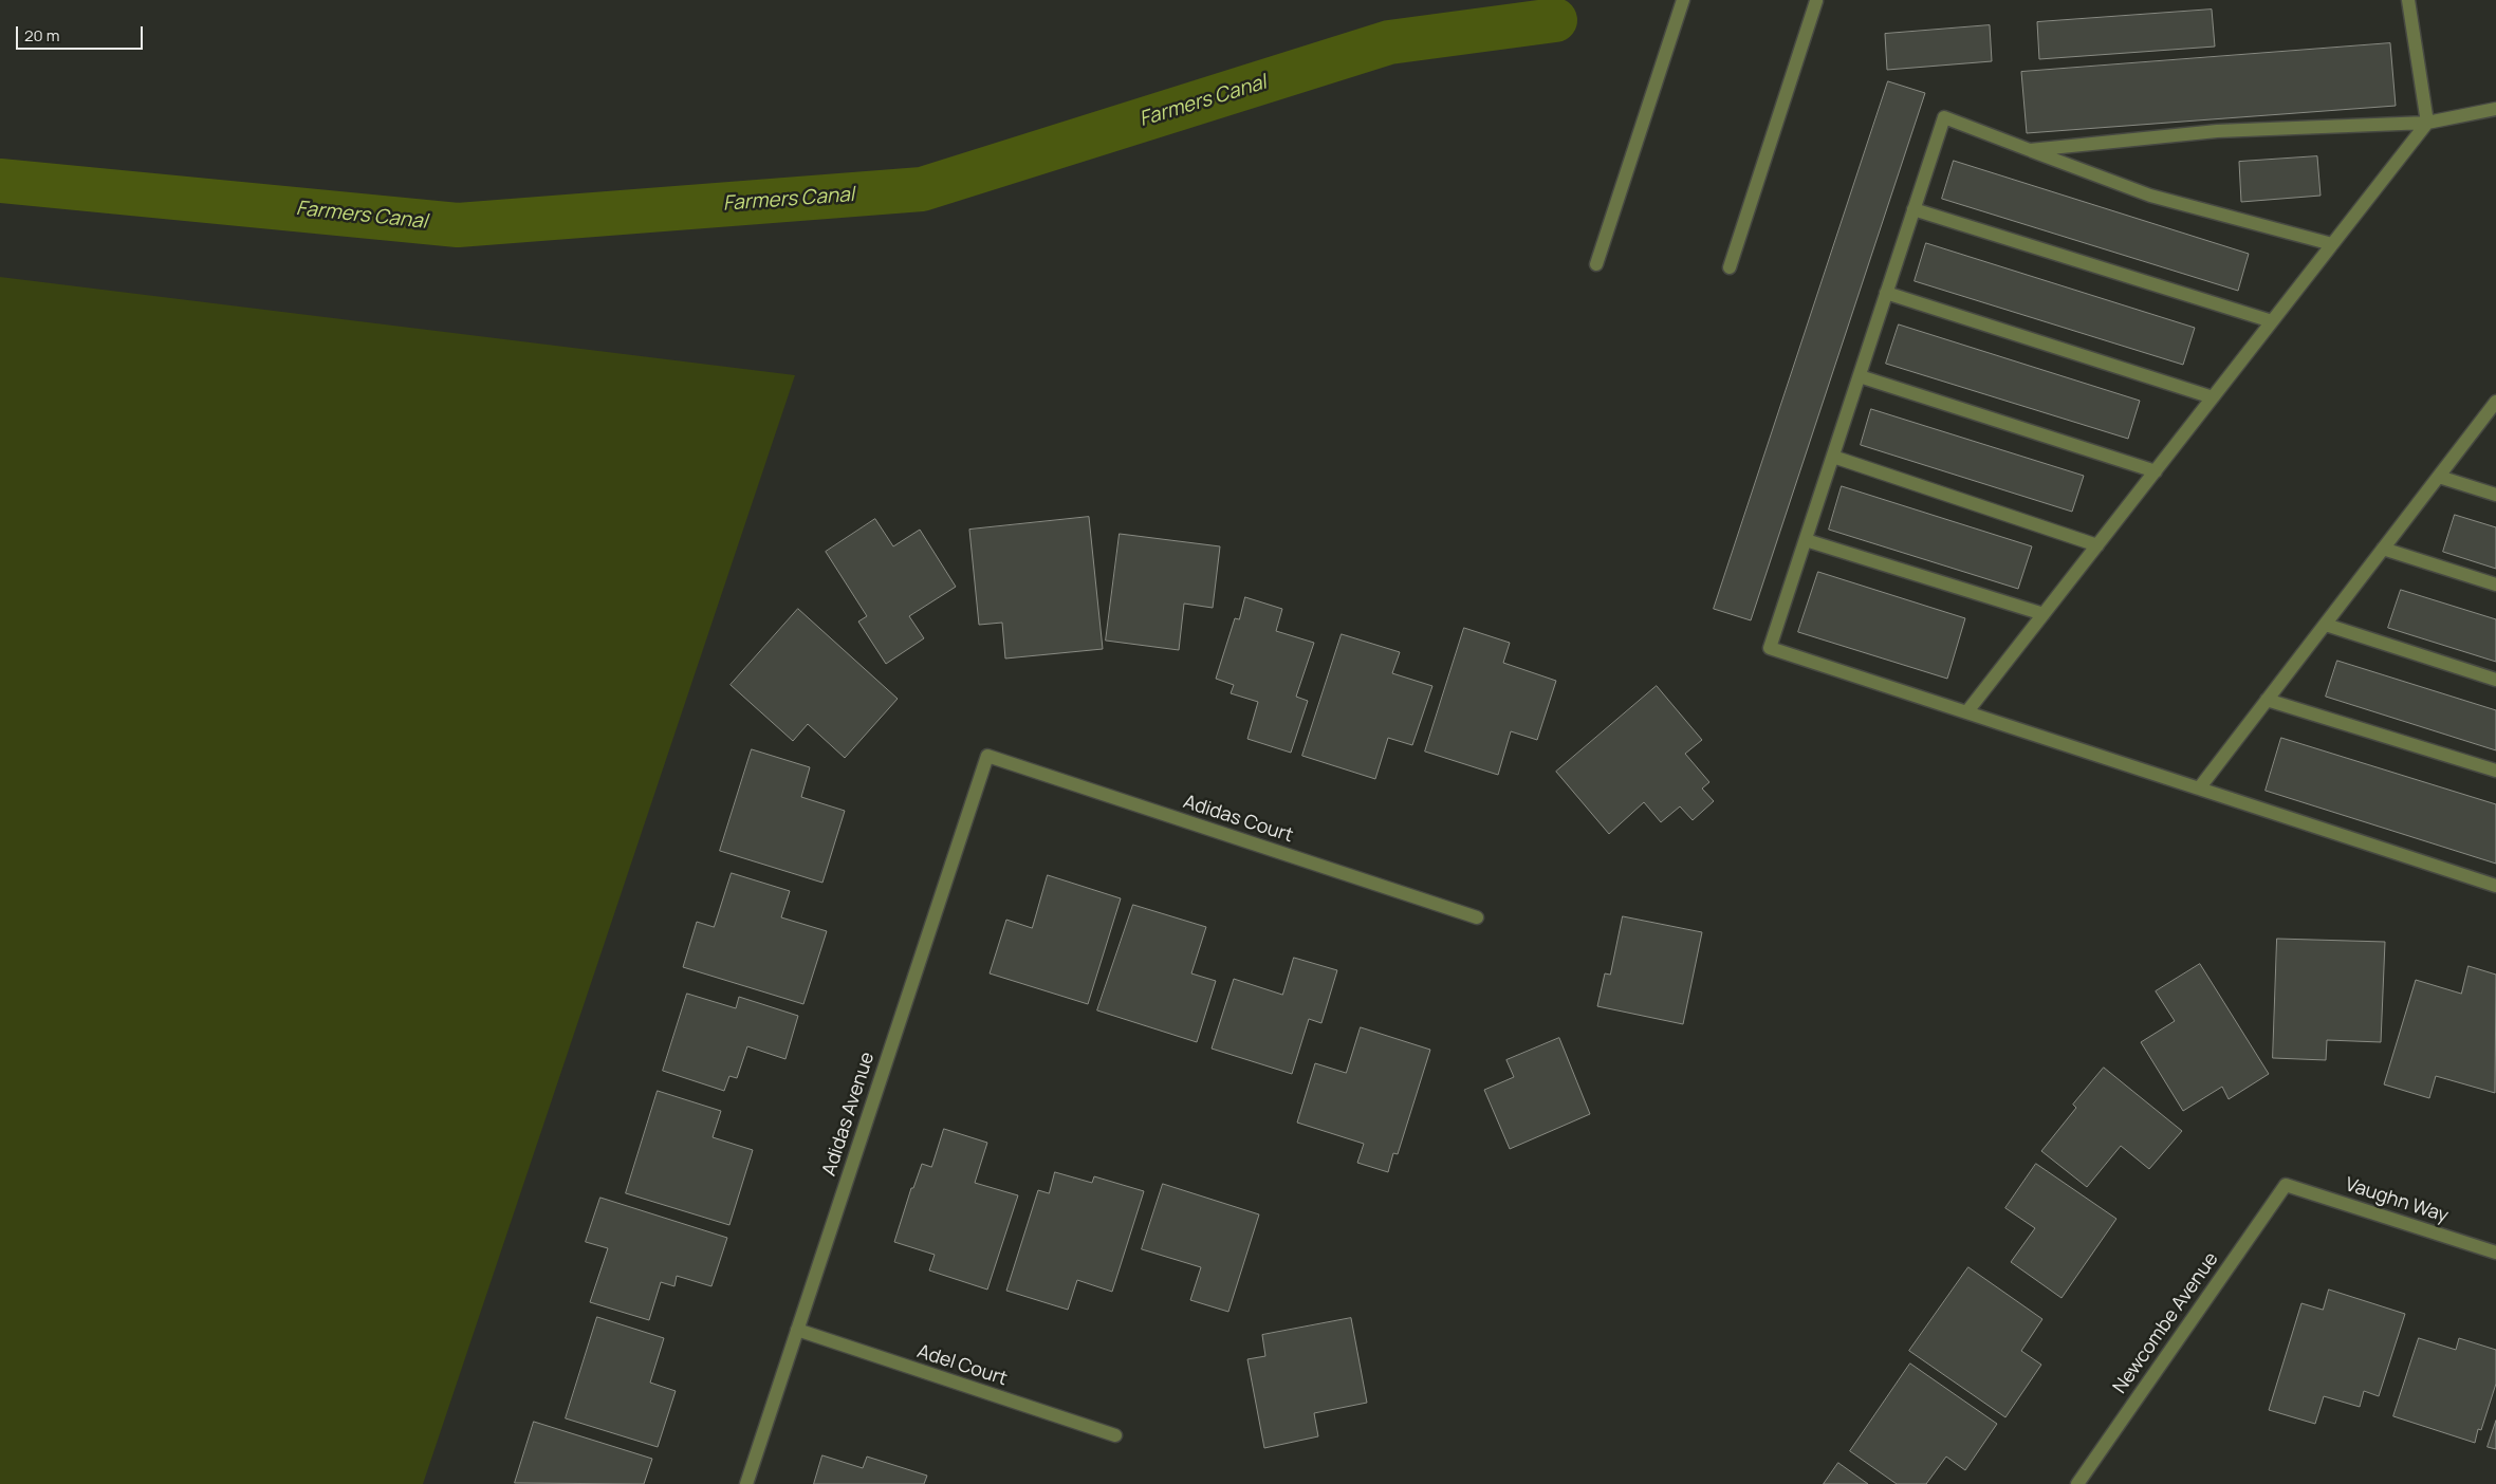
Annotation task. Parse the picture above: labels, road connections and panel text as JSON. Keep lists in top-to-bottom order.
{
  "streets": {
    "street": [
      "Adidas Court",
      "Adidas Avenue",
      "Vaughn Way",
      "Newcombe Avenue",
      "Adel Court"
    ]
  },
  "crossings": [
    ["Adidas Court", "Adidas Avenue"],
    ["Adidas Avenue", "Adel Court"],
    ["Vaughn Way", "Newcombe Avenue"]
  ],
  "water": ["Farmers Canal"],
  "scale_bar": "20 m"
}
